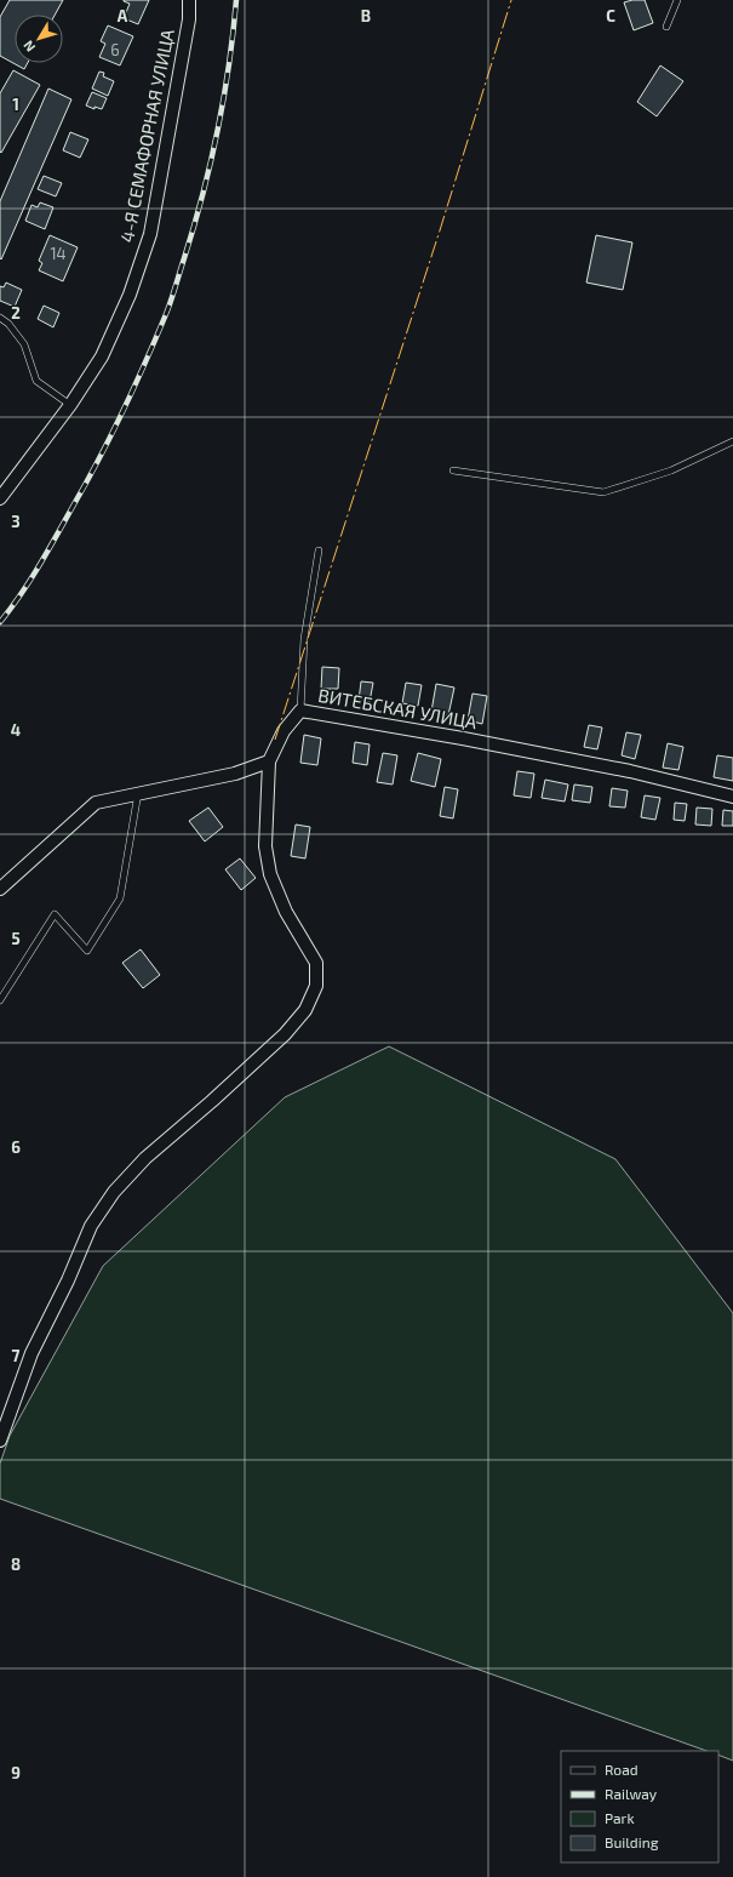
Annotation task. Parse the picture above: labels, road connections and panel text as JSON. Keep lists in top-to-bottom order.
{
  "streets": {
    "street": ["4-Я СЕМАФОРНАЯ УЛИЦА", "ВИТЕБСКАЯ УЛИЦА"]
  },
  "house_numbers": ["6", "14"],
  "legend": [
    "Road",
    "Railway",
    "Park",
    "Building"
  ],
  "north": "bottom left",
  "grid": {
    "columns": ["A", "B", "C"],
    "rows": [
      "1",
      "2",
      "3",
      "4",
      "5",
      "6",
      "7",
      "8",
      "9"
    ]
  }
}
